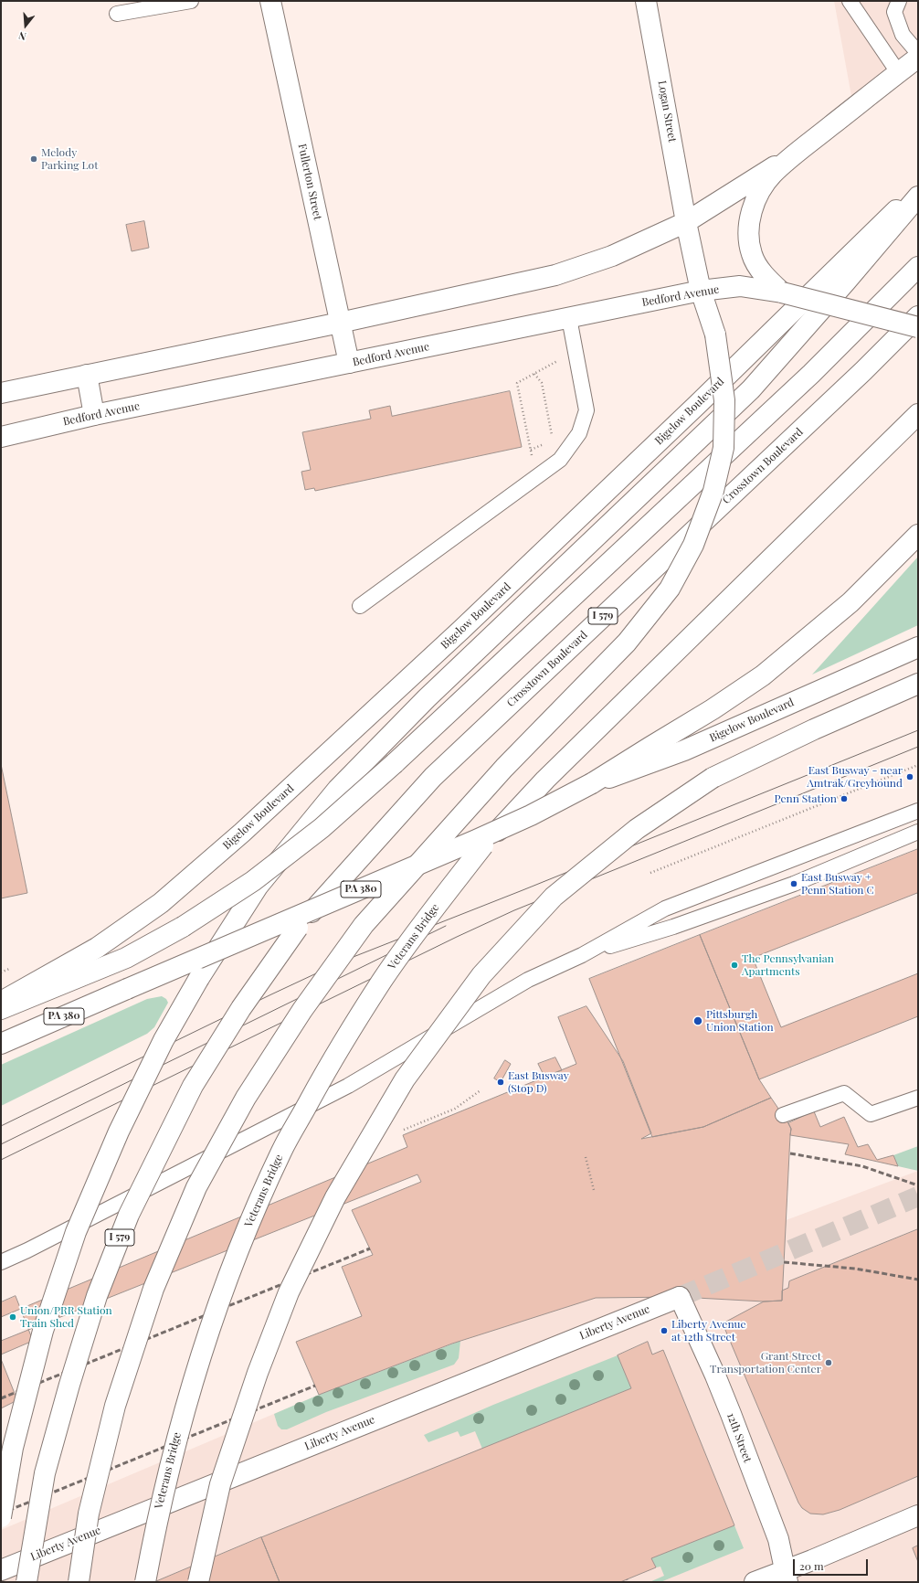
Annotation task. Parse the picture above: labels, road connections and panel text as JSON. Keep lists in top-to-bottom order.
{
  "streets": {
    "main road": [
      "Logan Street",
      "Fullerton Street",
      "Bedford Avenue",
      "Bigelow Boulevard",
      "Crosstown Boulevard",
      "I 579",
      "PA 380",
      "Veterans Bridge",
      "Liberty Avenue",
      "12th Street"
    ]
  },
  "crossings": [
    ["Logan Street", "Bedford Avenue"],
    ["Fullerton Street", "Bedford Avenue"],
    ["Liberty Avenue", "12th Street"]
  ],
  "places": [
    "Melody Parking Lot",
    "East Busway - near Amtrak/Greyhound",
    "Penn Station",
    "East Busway + Penn Station C",
    "The Pennsylvanian Apartments",
    "Pittsburgh Union Station",
    "East Busway (Stop D)",
    "Union/PRR Station Train Shed",
    "Liberty Avenue at 12th Street",
    "Grant Street Transportation Center"
  ],
  "scale_bar": "20 m",
  "north": "bottom"
}
